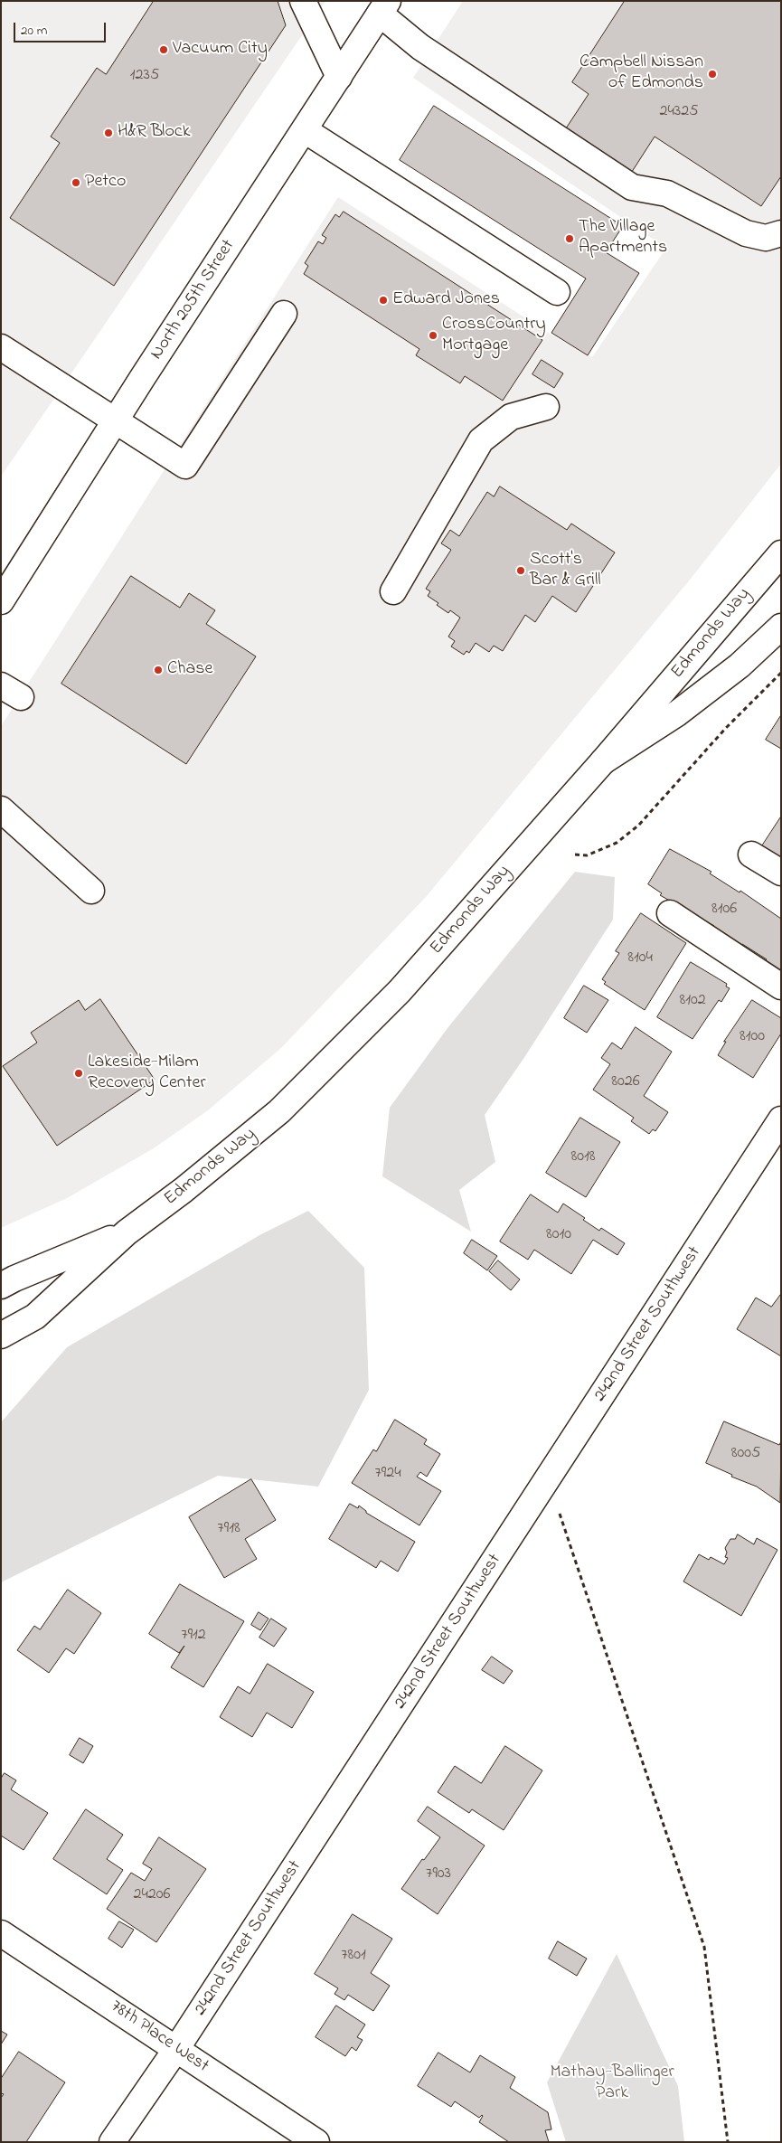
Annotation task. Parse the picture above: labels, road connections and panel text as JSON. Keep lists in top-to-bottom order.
{
  "streets": {
    "main road": [
      "North 205th Street",
      "Edmonds Way",
      "242nd Street Southwest",
      "78th Place West"
    ]
  },
  "crossings": [
    ["242nd Street Southwest", "78th Place West"]
  ],
  "parks": ["Mathay-Ballinger Park"],
  "places": [
    "Vacuum City",
    "Campbell Nissan of Edmonds",
    "H&R Block",
    "Petco",
    "The Village Apartments",
    "Edward Jones",
    "CrossCountry Mortgage",
    "Scott's Bar & Grill",
    "Chase",
    "Lakeside-Milam Recovery Center"
  ],
  "house_numbers": [
    "1235",
    "24325",
    "8106",
    "8104",
    "8102",
    "8100",
    "8026",
    "8018",
    "8010",
    "8005",
    "7924",
    "7918",
    "7912",
    "7903",
    "24206",
    "7801"
  ],
  "scale_bar": "20 m"
}
